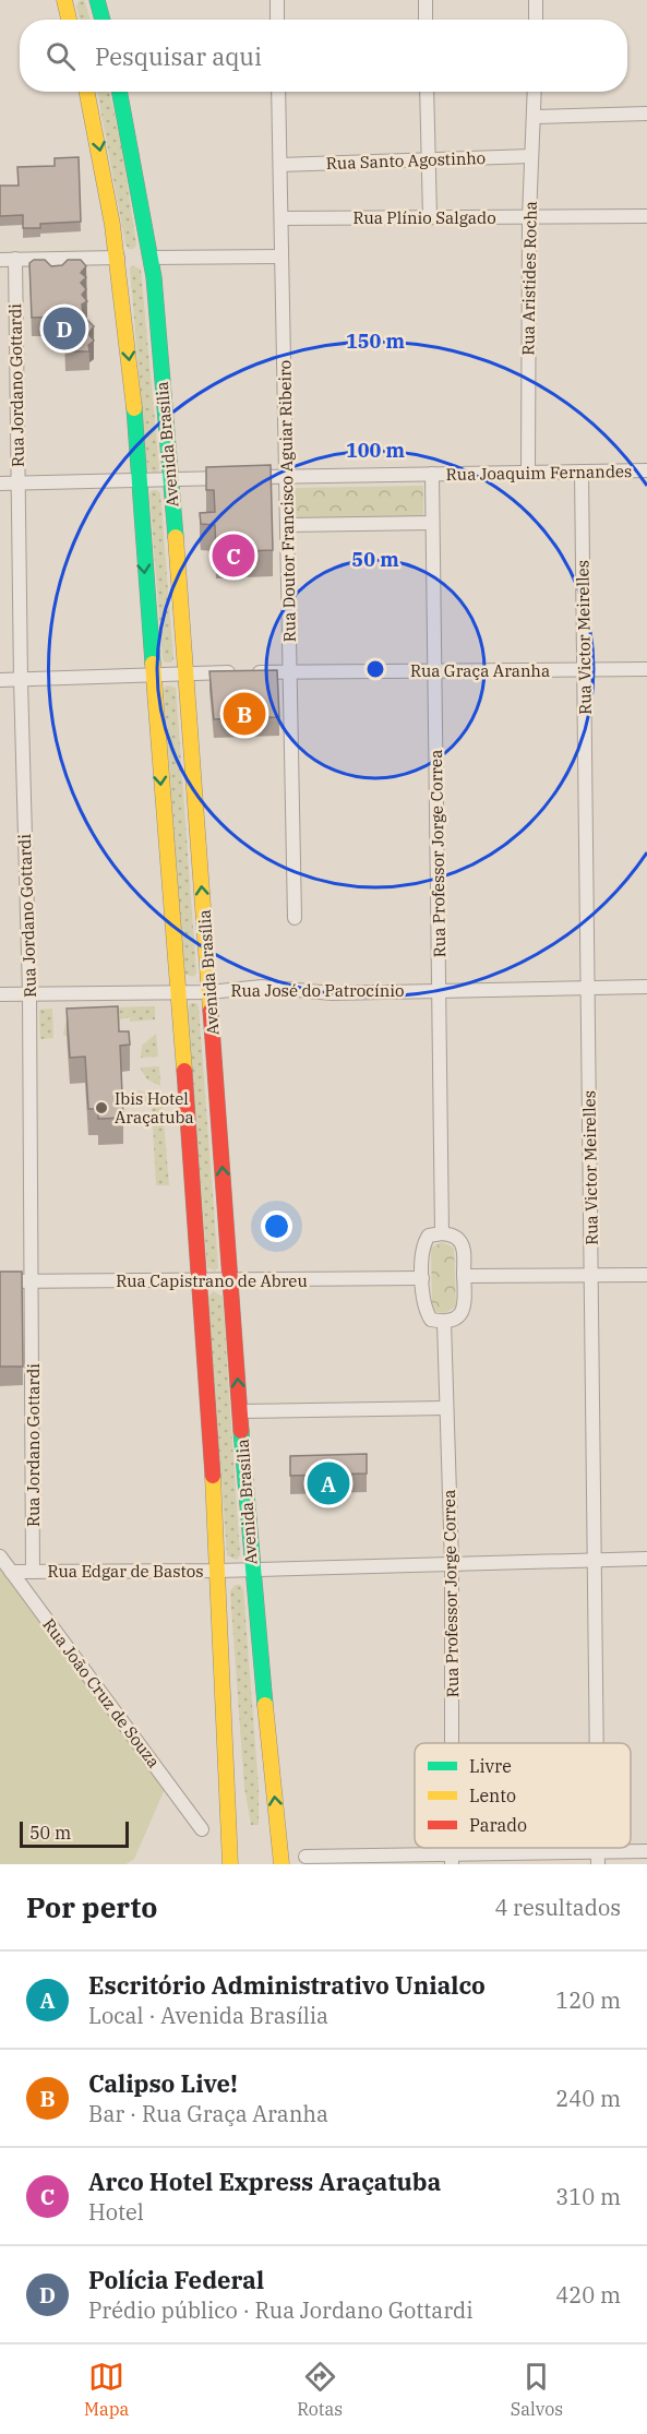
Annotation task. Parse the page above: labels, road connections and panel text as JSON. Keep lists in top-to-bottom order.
{
  "streets": {
    "main road": ["Avenida Brasília"],
    "street": [
      "Rua Santo Agostinho",
      "Rua Plínio Salgado",
      "Rua Aristides Rocha",
      "Rua Jordano Gottardi",
      "Rua Joaquim Fernandes",
      "Rua Doutor Francisco Aguiar Ribeiro",
      "Rua Victor Meirelles",
      "Rua Graça Aranha",
      "Rua Professor Jorge Correa",
      "Rua José do Patrocínio",
      "Rua Capistrano de Abreu",
      "Rua Edgar de Bastos",
      "Rua João Cruz de Souza"
    ]
  },
  "crossings": [
    ["Rua Santo Agostinho", "Rua Aristides Rocha"],
    ["Rua Santo Agostinho", "Rua Doutor Francisco Aguiar Ribeiro"],
    ["Rua Plínio Salgado", "Rua Aristides Rocha"],
    ["Rua Plínio Salgado", "Rua Doutor Francisco Aguiar Ribeiro"],
    ["Rua Aristides Rocha", "Rua Joaquim Fernandes"],
    ["Rua Jordano Gottardi", "Rua Joaquim Fernandes"],
    ["Rua Jordano Gottardi", "Rua Graça Aranha"],
    ["Rua Jordano Gottardi", "Rua José do Patrocínio"],
    ["Rua Jordano Gottardi", "Rua Capistrano de Abreu"],
    ["Rua Jordano Gottardi", "Rua Edgar de Bastos"],
    ["Avenida Brasília", "Rua Joaquim Fernandes"],
    ["Avenida Brasília", "Rua Graça Aranha"],
    ["Avenida Brasília", "Rua José do Patrocínio"],
    ["Avenida Brasília", "Rua Capistrano de Abreu"],
    ["Avenida Brasília", "Rua Edgar de Bastos"],
    ["Rua Joaquim Fernandes", "Rua Doutor Francisco Aguiar Ribeiro"],
    ["Rua Joaquim Fernandes", "Rua Victor Meirelles"],
    ["Rua Joaquim Fernandes", "Rua Professor Jorge Correa"],
    ["Rua Doutor Francisco Aguiar Ribeiro", "Rua Graça Aranha"],
    ["Rua Victor Meirelles", "Rua Graça Aranha"],
    ["Rua Victor Meirelles", "Rua José do Patrocínio"],
    ["Rua Victor Meirelles", "Rua Edgar de Bastos"],
    ["Rua Graça Aranha", "Rua Professor Jorge Correa"],
    ["Rua Professor Jorge Correa", "Rua José do Patrocínio"],
    ["Rua Professor Jorge Correa", "Rua Edgar de Bastos"],
    ["Rua Edgar de Bastos", "Rua João Cruz de Souza"]
  ],
  "places": ["Ibis Hotel Araçatuba"],
  "legend": ["Livre", "Lento", "Parado"],
  "scale_bar": "50 m",
  "page": {
    "search": "Pesquisar aqui",
    "pins": [
      "D",
      "C",
      "B",
      "A"
    ],
    "scale": "50 m",
    "heading": ["Por perto", "4 resultados"],
    "list": [
      {
        "mark": "A",
        "name": "Escritório Administrativo Unialco",
        "note": "Local · Avenida Brasília",
        "value": "120 m"
      },
      {
        "mark": "B",
        "name": "Calipso Live!",
        "note": "Bar · Rua Graça Aranha",
        "value": "240 m"
      },
      {
        "mark": "C",
        "name": "Arco Hotel Express Araçatuba",
        "note": "Hotel",
        "value": "310 m"
      },
      {
        "mark": "D",
        "name": "Polícia Federal",
        "note": "Prédio público · Rua Jordano Gottardi",
        "value": "420 m"
      }
    ],
    "nav": ["Mapa", "Rotas", "Salvos"]
  },
  "rings": ["150 m", "100 m", "50 m"]
}
